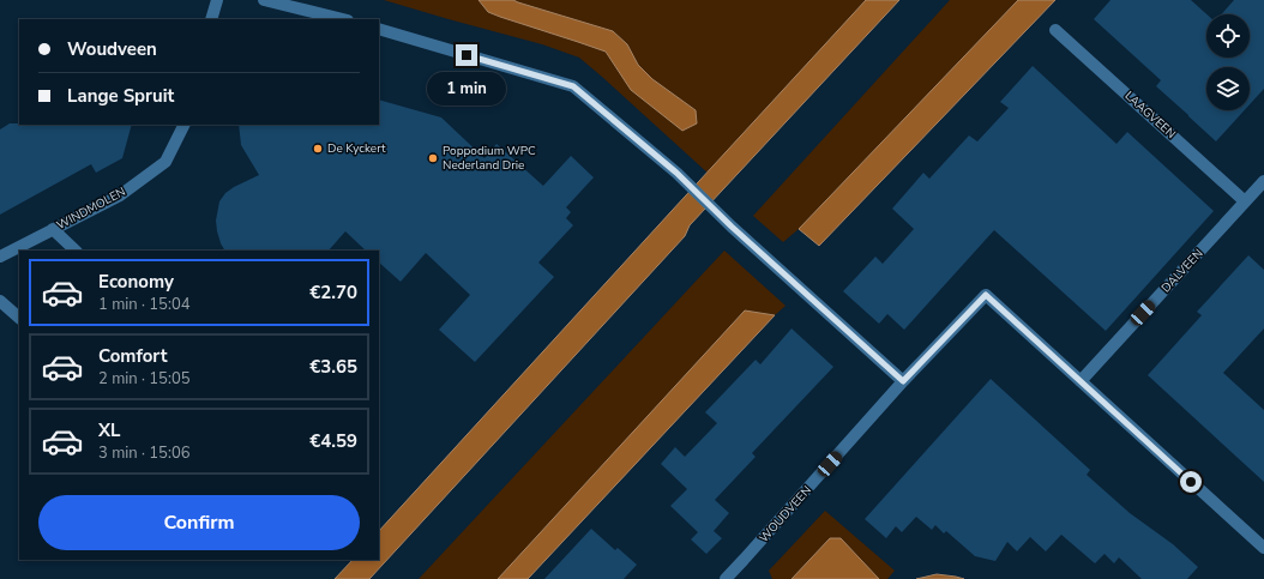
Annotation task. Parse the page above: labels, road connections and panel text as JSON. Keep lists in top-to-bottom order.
{
  "streets": {
    "street": [
      "LAAGVEEN",
      "WINDMOLEN",
      "DALVEEN",
      "WOUDVEEN"
    ]
  },
  "crossings": [
    ["LAAGVEEN", "DALVEEN"],
    ["DALVEEN", "WOUDVEEN"]
  ],
  "places": ["De Kyckert", "Poppodium WPC Nederland Drie"],
  "page": {
    "banner": ["Woudveen", "Lange Spruit"],
    "bubble": "1 min",
    "list": [
      {
        "name": "Economy",
        "note": "1 min · 15:04",
        "value": "€2.70"
      },
      {
        "name": "Comfort",
        "note": "2 min · 15:05",
        "value": "€3.65"
      },
      {
        "name": "XL",
        "note": "3 min · 15:06",
        "value": "€4.59"
      }
    ],
    "buttons": "Confirm"
  }
}
